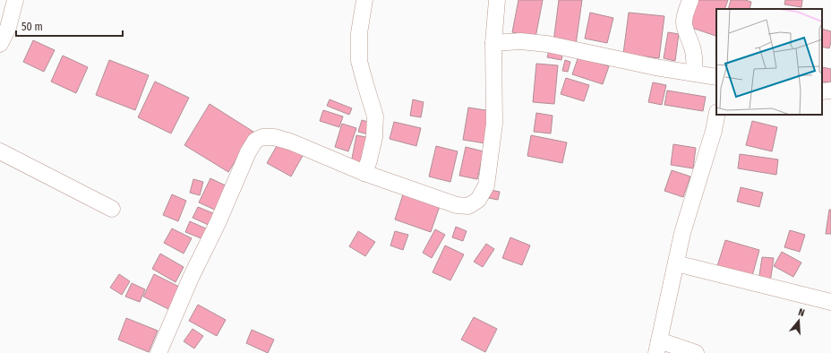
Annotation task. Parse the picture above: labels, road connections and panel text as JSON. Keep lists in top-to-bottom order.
{
  "scale_bar": "50 m",
  "north": "top"
}
